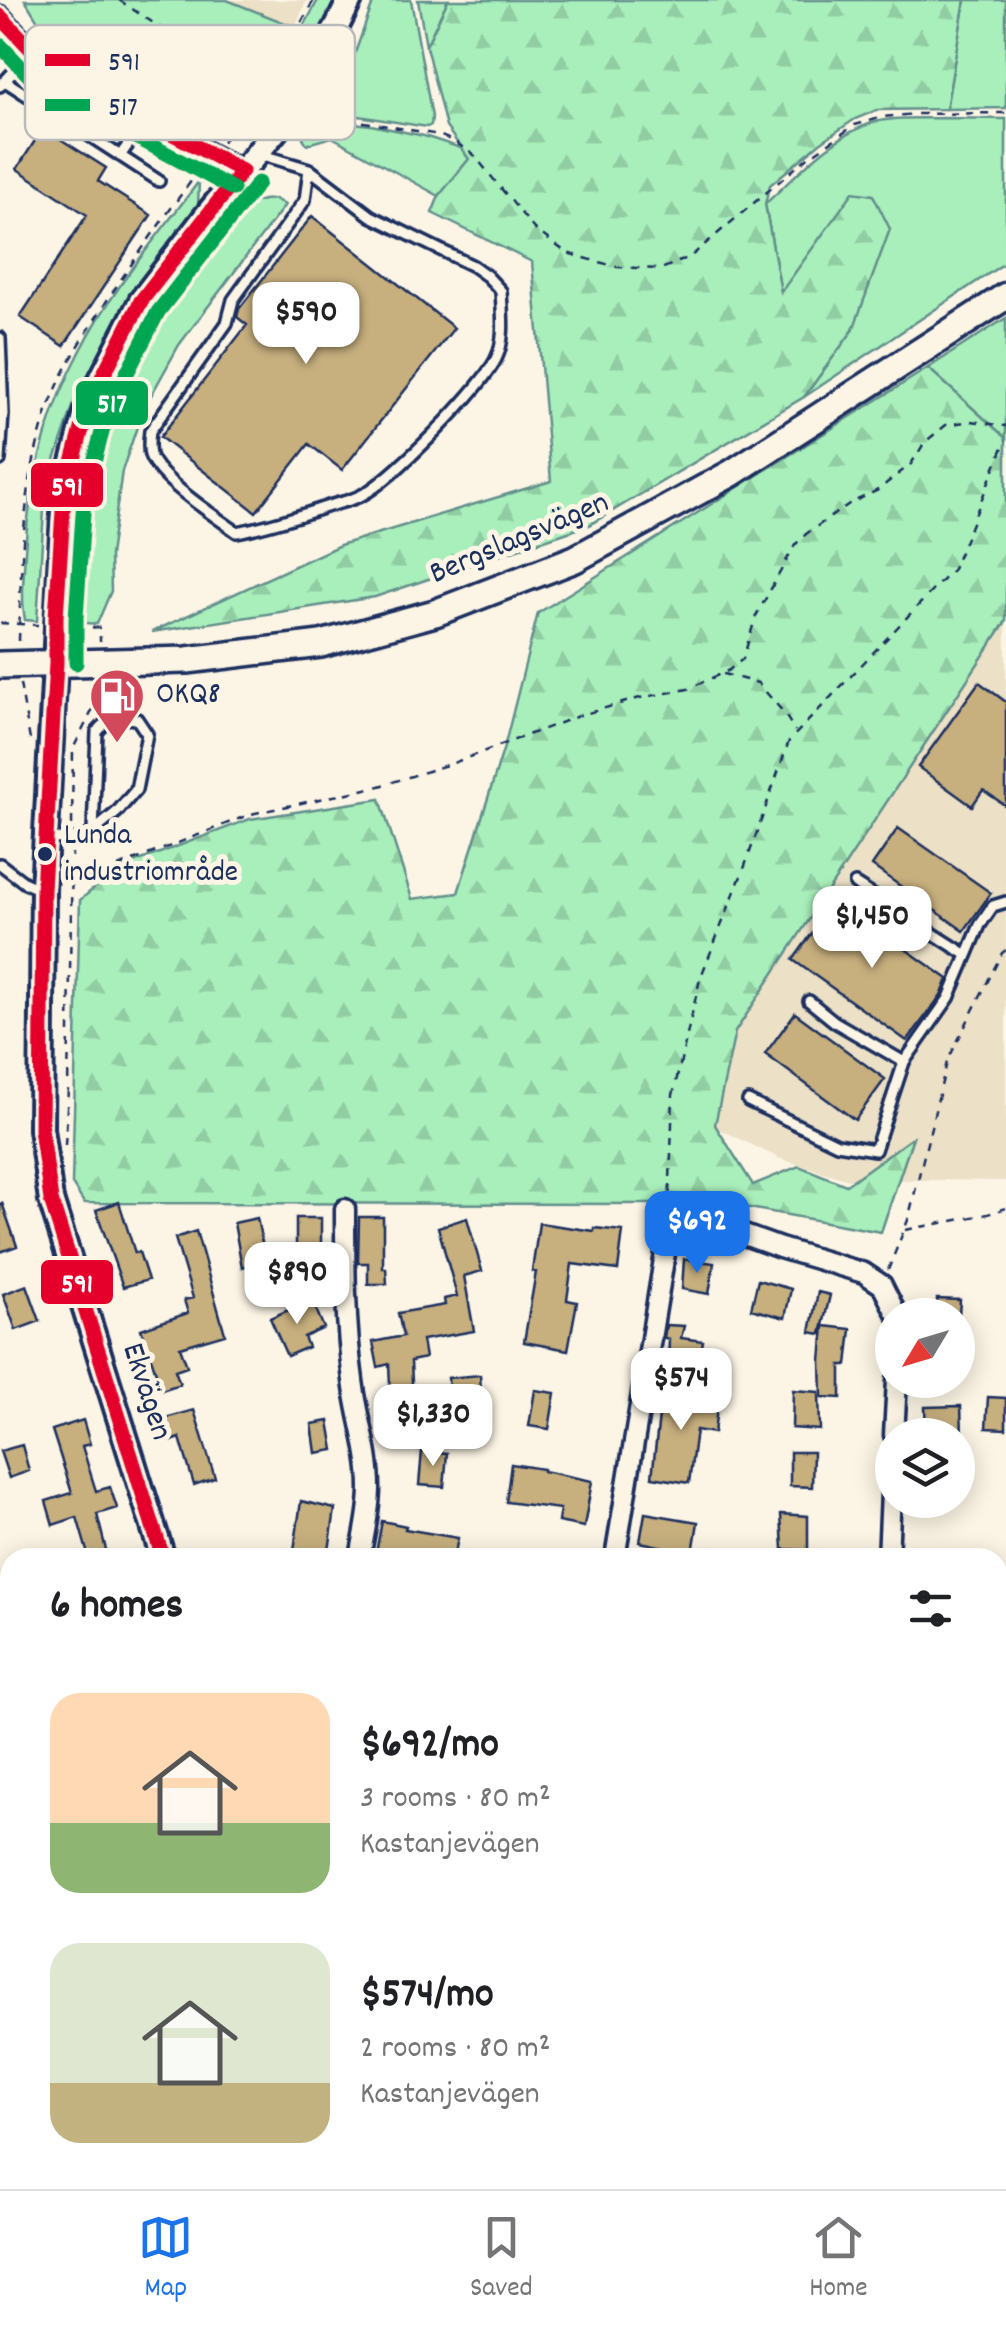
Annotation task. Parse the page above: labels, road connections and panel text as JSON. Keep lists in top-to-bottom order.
{
  "streets": {
    "main road": ["Bergslagsvägen"],
    "street": ["Ekvägen"]
  },
  "crossings": [
    ["Bergslagsvägen", "Ekvägen"]
  ],
  "places": {
    "fuel station": ["OKQ8"],
    "other": ["Lunda industriområde"]
  },
  "lines": ["transit line 591", "transit line 517"],
  "legend": ["591", "517"],
  "north": "bottom left",
  "page": {
    "price": [
      "$590",
      "$1,450",
      "$692",
      "$890",
      "$574",
      "$1,330"
    ],
    "heading": "6 homes",
    "list": [
      {
        "name": "$692/mo",
        "note": "3 rooms · 80 m² · Kastanjevägen"
      },
      {
        "name": "$574/mo",
        "note": "2 rooms · 80 m² · Kastanjevägen"
      }
    ],
    "tabs": ["Map", "Saved", "Home"]
  }
}
